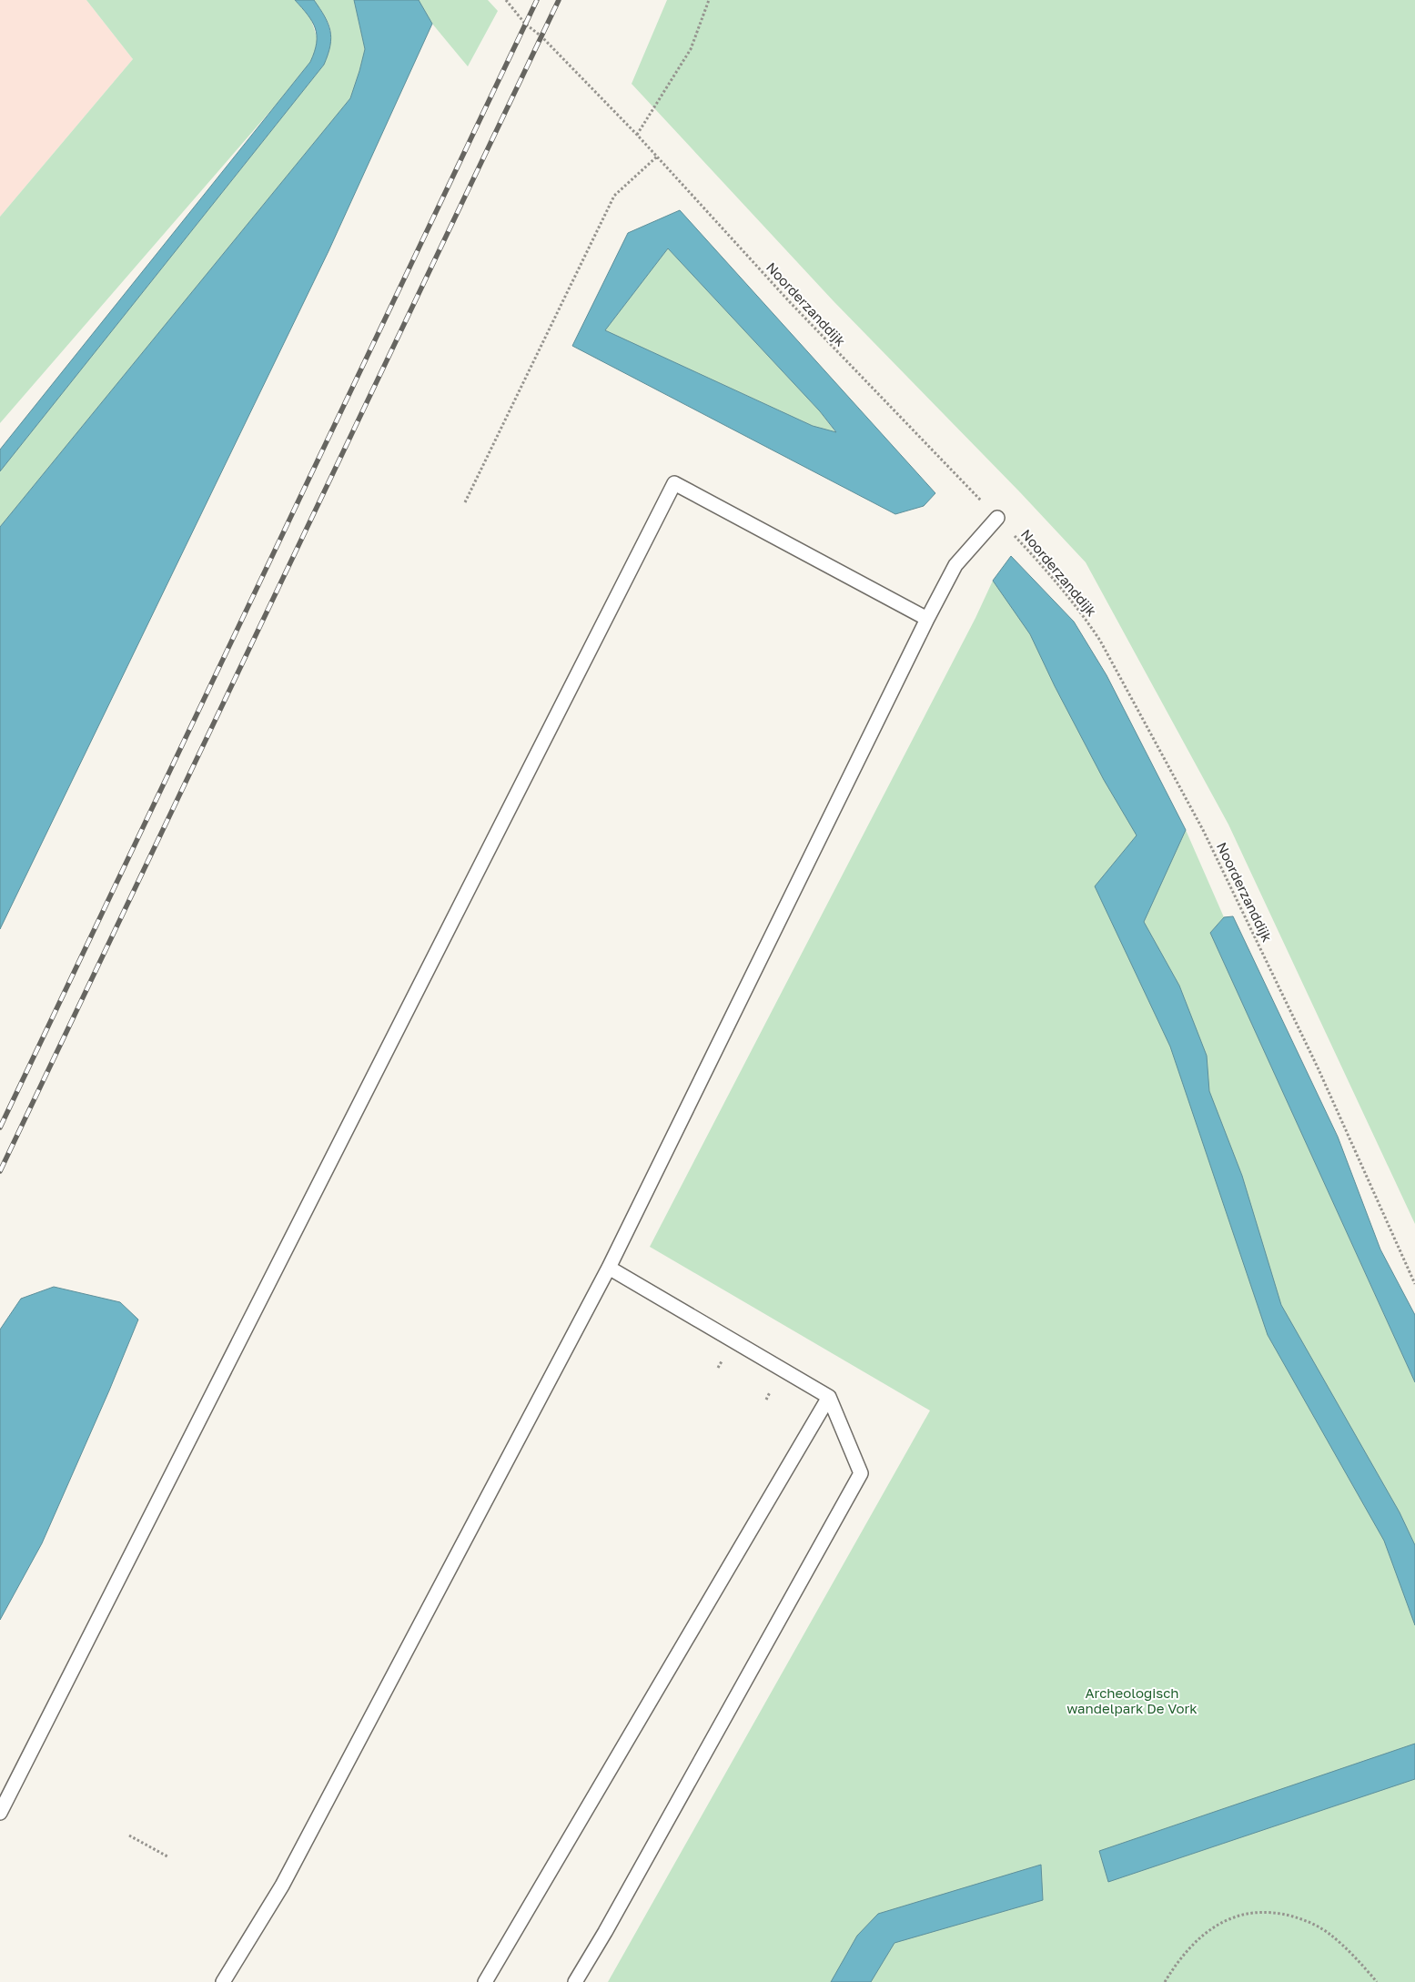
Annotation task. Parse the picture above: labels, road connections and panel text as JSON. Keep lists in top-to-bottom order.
{
  "streets": {
    "path": ["Noorderzanddijk"]
  },
  "parks": ["Archeologisch wandelpark De Vork"]
}
